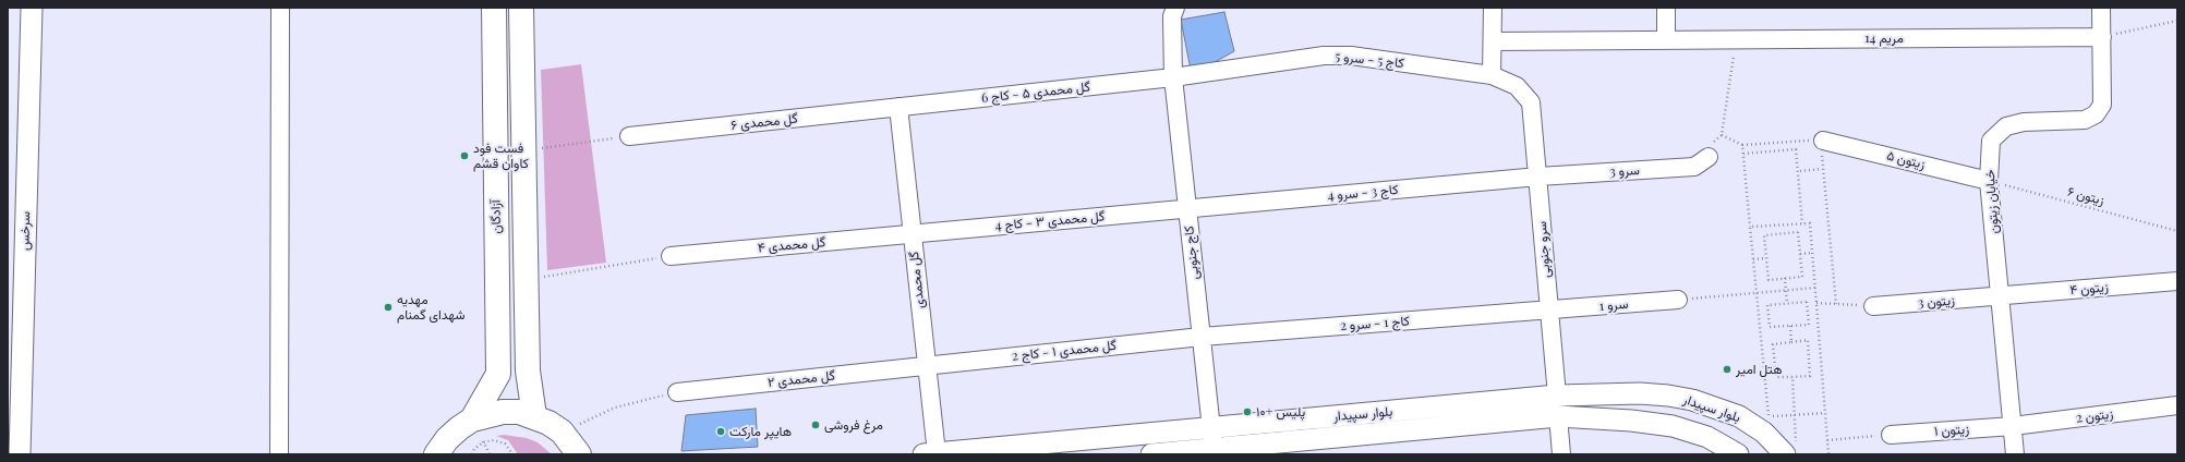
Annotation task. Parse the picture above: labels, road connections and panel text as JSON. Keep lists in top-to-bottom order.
{
  "streets": {
    "main road": ["آزادگان"],
    "street": [
      "مریم 14",
      "کاج 5 - سرو 5",
      "گل محمدی ۵ - کاج 6",
      "گل محمدی ۶",
      "زیتون ۵",
      "سرو 3",
      "کاج 3 - سرو 4",
      "خیابان زیتون",
      "گل محمدی ۳ - کاج 4",
      "سرخس",
      "گل محمدی ۴",
      "سرو جنوبی",
      "کاج جنوبی",
      "گل محمدی",
      "زیتون ۴",
      "زیتون 3",
      "سرو 1",
      "کاج 1 - سرو 2",
      "گل محمدی ۱ - کاج 2",
      "گل محمدی ۲",
      "بلوار سپیدار",
      "زیتون 2",
      "زیتون ۱"
    ],
    "path": ["زیتون ۶"]
  },
  "crossings": [
    ["مریم 14", "خیابان زیتون"],
    ["کاج 5 - سرو 5", "گل محمدی ۵ - کاج 6"],
    ["کاج 5 - سرو 5", "سرو جنوبی"],
    ["کاج 5 - سرو 5", "کاج جنوبی"],
    ["گل محمدی ۵ - کاج 6", "گل محمدی ۶"],
    ["گل محمدی ۵ - کاج 6", "کاج جنوبی"],
    ["گل محمدی ۵ - کاج 6", "گل محمدی"],
    ["گل محمدی ۶", "گل محمدی"],
    ["زیتون ۵", "زیتون ۶"],
    ["زیتون ۵", "خیابان زیتون"],
    ["سرو 3", "کاج 3 - سرو 4"],
    ["سرو 3", "سرو جنوبی"],
    ["کاج 3 - سرو 4", "گل محمدی ۳ - کاج 4"],
    ["کاج 3 - سرو 4", "سرو جنوبی"],
    ["کاج 3 - سرو 4", "کاج جنوبی"],
    ["زیتون ۶", "خیابان زیتون"],
    ["خیابان زیتون", "زیتون ۴"],
    ["خیابان زیتون", "زیتون 3"],
    ["خیابان زیتون", "زیتون 2"],
    ["خیابان زیتون", "زیتون ۱"],
    ["گل محمدی ۳ - کاج 4", "گل محمدی ۴"],
    ["گل محمدی ۳ - کاج 4", "کاج جنوبی"],
    ["گل محمدی ۳ - کاج 4", "گل محمدی"],
    ["گل محمدی ۴", "گل محمدی"],
    ["سرو جنوبی", "سرو 1"],
    ["سرو جنوبی", "کاج 1 - سرو 2"],
    ["سرو جنوبی", "بلوار سپیدار"],
    ["کاج جنوبی", "کاج 1 - سرو 2"],
    ["کاج جنوبی", "گل محمدی ۱ - کاج 2"],
    ["کاج جنوبی", "بلوار سپیدار"],
    ["گل محمدی", "گل محمدی ۱ - کاج 2"],
    ["گل محمدی", "گل محمدی ۲"],
    ["گل محمدی", "بلوار سپیدار"],
    ["زیتون ۴", "زیتون 3"],
    ["سرو 1", "کاج 1 - سرو 2"],
    ["کاج 1 - سرو 2", "گل محمدی ۱ - کاج 2"],
    ["گل محمدی ۱ - کاج 2", "گل محمدی ۲"],
    ["زیتون 2", "زیتون ۱"]
  ],
  "places": [
    "فست فود كاوان قشم",
    "مهدیه شهدای گمنام",
    "هتل امیر",
    "پلیس +۱۰",
    "مرغ فروشی",
    "هایپر مارکت"
  ]
}
